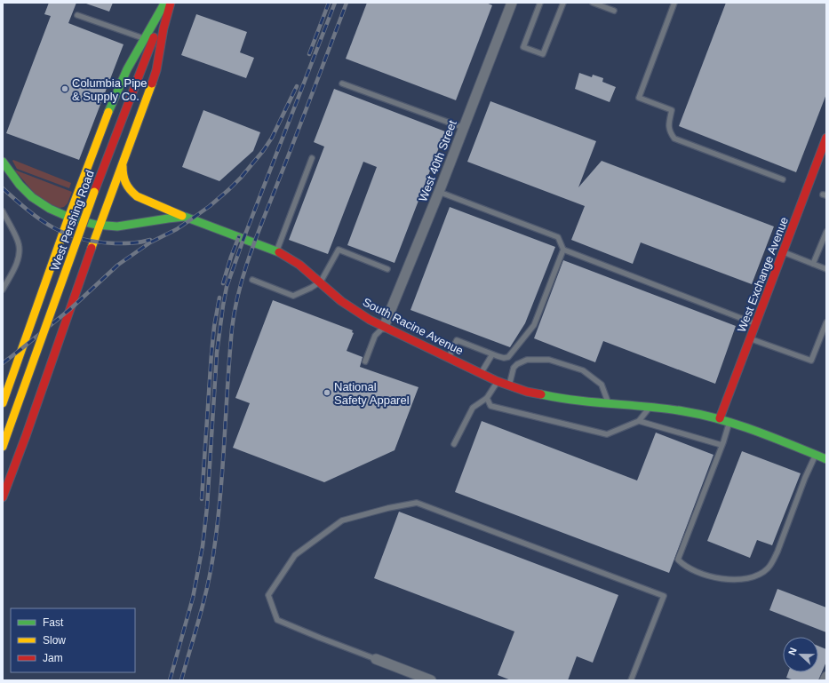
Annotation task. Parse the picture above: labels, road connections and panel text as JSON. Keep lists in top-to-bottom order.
{
  "streets": {
    "main road": ["West Pershing Road", "West Exchange Avenue", "South Racine Avenue"],
    "street": ["West 40th Street"]
  },
  "crossings": [
    ["West 40th Street", "South Racine Avenue"],
    ["West Exchange Avenue", "South Racine Avenue"]
  ],
  "places": ["Columbia Pipe & Supply Co.", "National Safety Apparel"],
  "legend": ["Fast", "Slow", "Jam"],
  "north": "left"
}
